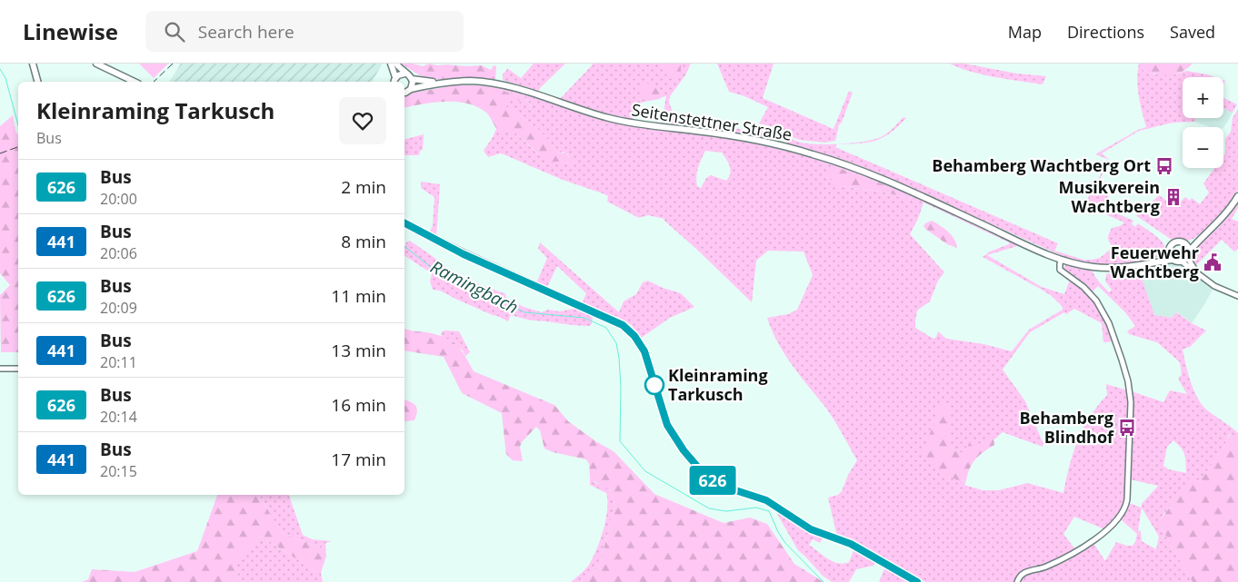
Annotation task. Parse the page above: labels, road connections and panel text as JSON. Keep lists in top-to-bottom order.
{
  "streets": {
    "main road": ["Seitenstettner Straße"]
  },
  "water": ["Ramingbach"],
  "places": {
    "bus stop": ["Behamberg Wachtberg Ort", "Behamberg Blindhof"],
    "building": ["Musikverein Wachtberg"],
    "public building": ["Feuerwehr Wachtberg"],
    "other": ["Kleinraming Tarkusch"]
  },
  "lines": ["bus line 626"],
  "page": {
    "header": "Linewise",
    "search": "Search here",
    "nav": ["Map", "Directions", "Saved"],
    "on_map": "626",
    "map_buttons": ["+", "−"],
    "heading": ["Kleinraming Tarkusch", "Bus"],
    "list": [
      {
        "mark": "626",
        "name": "Bus",
        "note": "20:00",
        "value": "2 min"
      },
      {
        "mark": "441",
        "name": "Bus",
        "note": "20:06",
        "value": "8 min"
      },
      {
        "mark": "626",
        "name": "Bus",
        "note": "20:09",
        "value": "11 min"
      },
      {
        "mark": "441",
        "name": "Bus",
        "note": "20:11",
        "value": "13 min"
      },
      {
        "mark": "626",
        "name": "Bus",
        "note": "20:14",
        "value": "16 min"
      },
      {
        "mark": "441",
        "name": "Bus",
        "note": "20:15",
        "value": "17 min"
      }
    ]
  }
}
